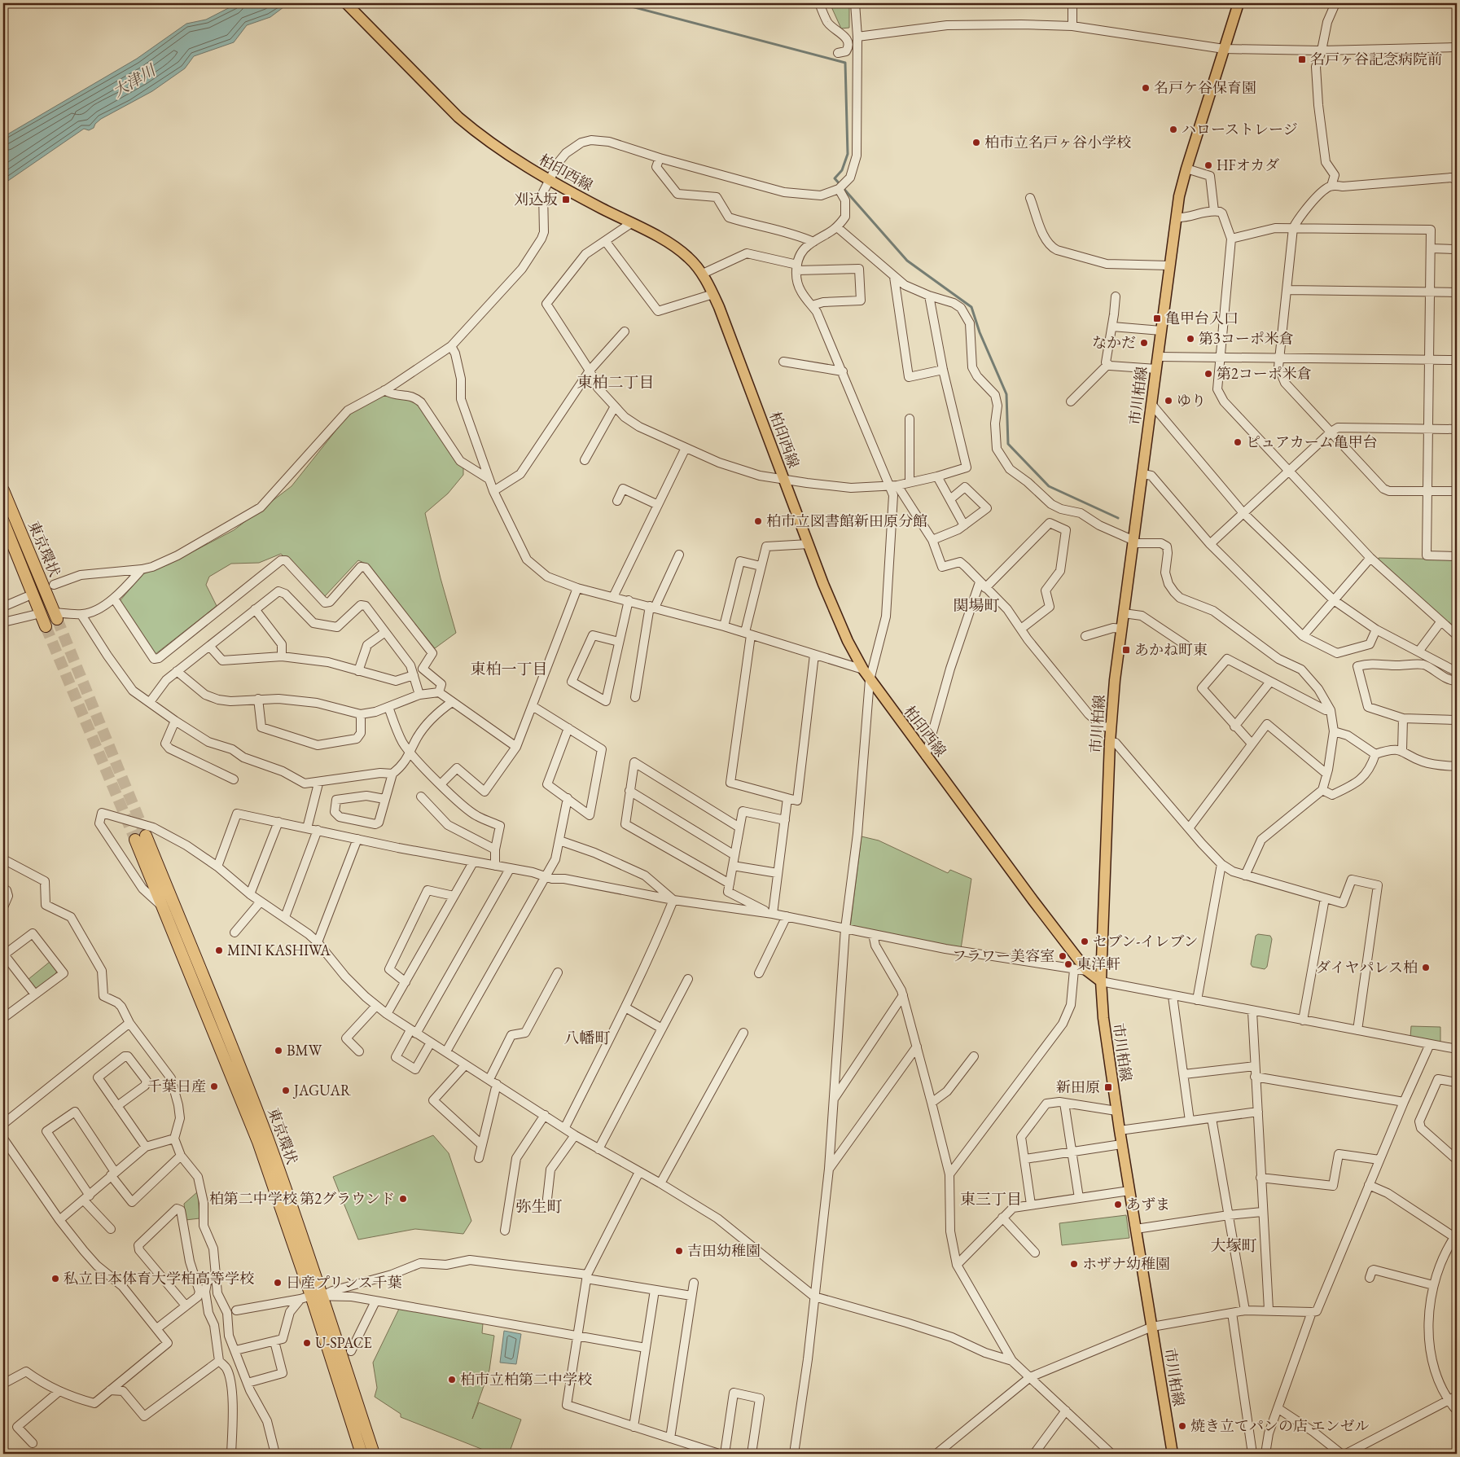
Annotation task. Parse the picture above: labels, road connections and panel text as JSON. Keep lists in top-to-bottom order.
{
  "streets": {
    "highway": ["東京環状"],
    "main road": ["柏印西線", "市川柏線"]
  },
  "crossings": [
    ["柏印西線", "市川柏線"]
  ],
  "districts": [
    "東柏二丁目",
    "関場町",
    "東柏一丁目",
    "八幡町",
    "東三丁目",
    "弥生町",
    "大塚町"
  ],
  "water": ["大津川"],
  "places": {
    "transit": [
      "名戸ヶ谷記念病院前",
      "刈込坂",
      "亀甲台入口",
      "あかね町東",
      "新田原"
    ],
    "other": [
      "名戸ケ谷保育園",
      "ハローストレージ",
      "柏市立名戸ヶ谷小学校",
      "HFオカダ",
      "第3コーポ米倉",
      "なかだ",
      "第2コーポ米倉",
      "ゆり",
      "ピュアカーム亀甲台",
      "柏市立図書館新田原分館",
      "セブン-イレブン",
      "MINI KASHIWA",
      "フラワー美容室",
      "東洋軒",
      "ダイヤパレス柏",
      "BMW",
      "千葉日産",
      "JAGUAR",
      "柏第二中学校 第2グラウンド",
      "あずま",
      "吉田幼稚園",
      "ホザナ幼稚園",
      "私立日本体育大学柏高等学校",
      "日産プリンス千葉",
      "U-SPACE",
      "柏市立柏第二中学校",
      "焼き立てパンの店 エンゼル"
    ]
  }
}
